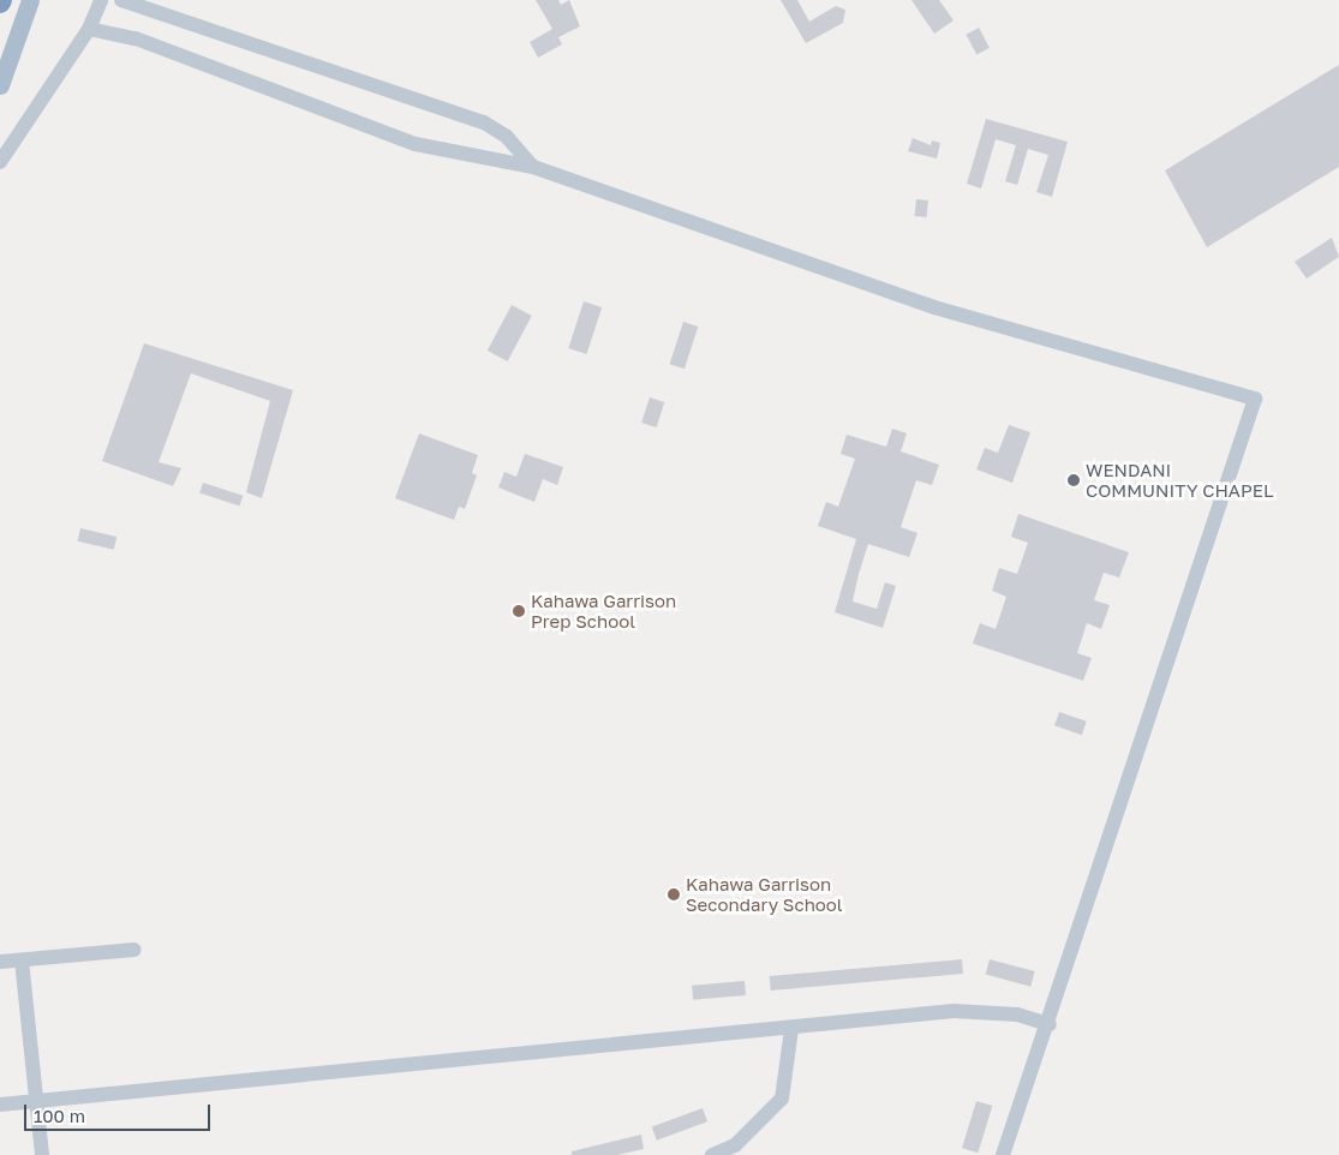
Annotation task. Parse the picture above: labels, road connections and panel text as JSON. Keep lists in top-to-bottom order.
{
  "places": ["WENDANI COMMUNITY CHAPEL", "Kahawa Garrison Prep School", "Kahawa Garrison Secondary School"],
  "scale_bar": "100 m"
}
